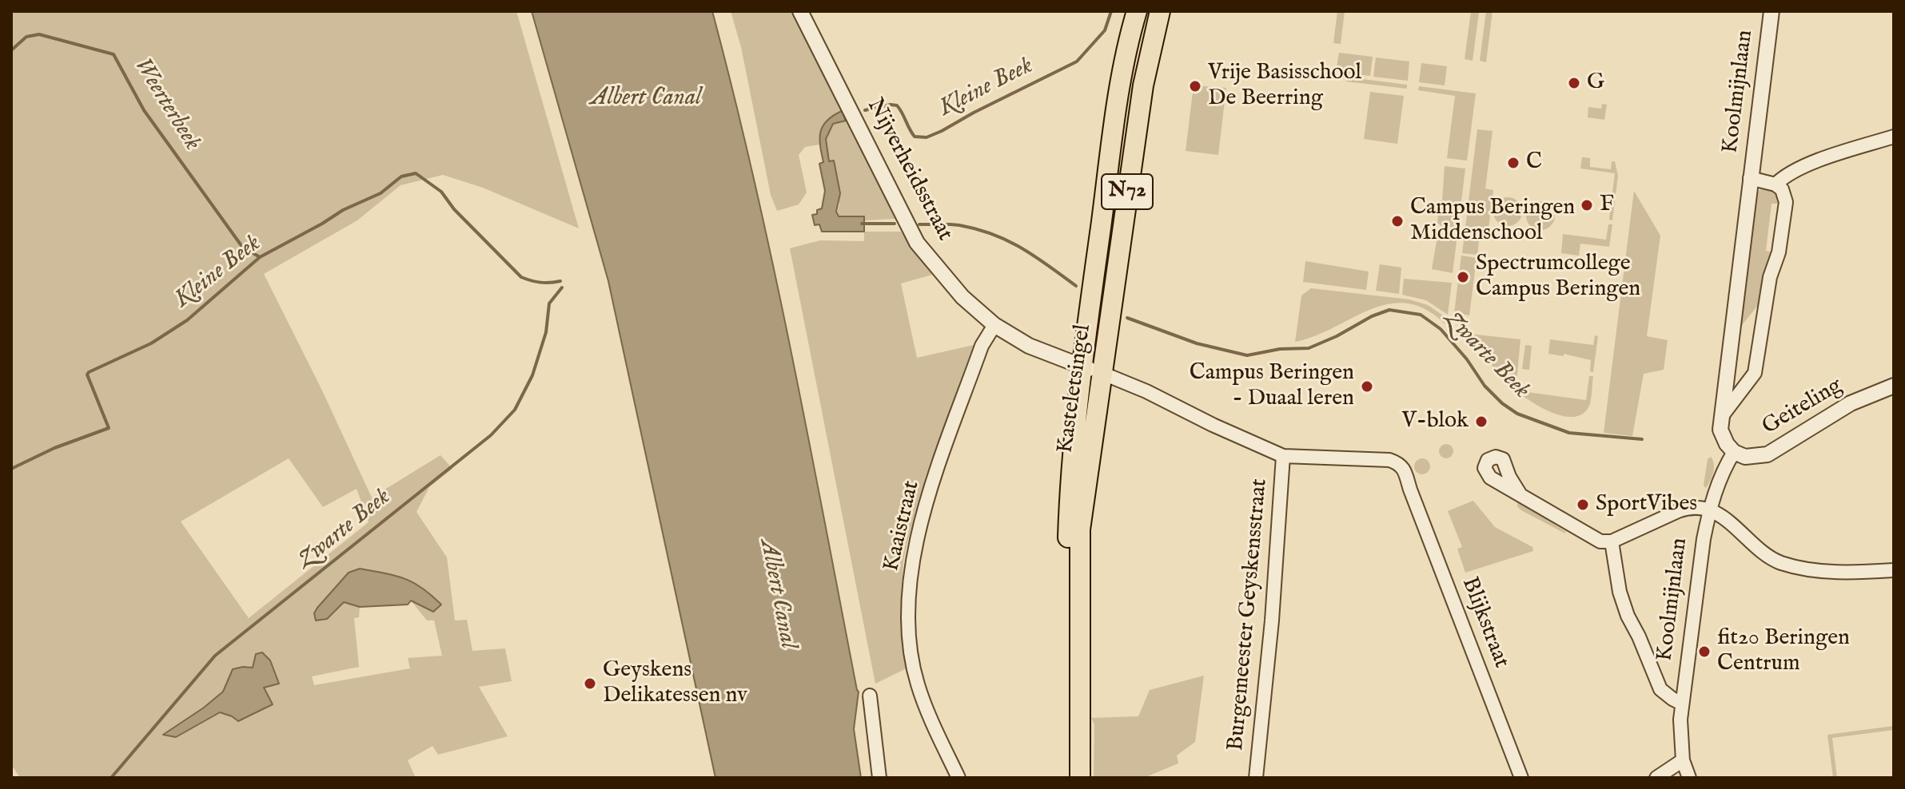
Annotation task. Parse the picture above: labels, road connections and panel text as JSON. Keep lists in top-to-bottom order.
{
  "streets": {
    "main road": ["N72", "Kasteletsingel"],
    "street": [
      "Koolmijnlaan",
      "Nijverheidsstraat",
      "Geiteling",
      "Kaaistraat",
      "Burgemeester Geyskensstraat",
      "Blijkstraat"
    ]
  },
  "crossings": [
    ["Koolmijnlaan", "Geiteling"],
    ["Nijverheidsstraat", "Kasteletsingel"],
    ["Nijverheidsstraat", "Kaaistraat"],
    ["Nijverheidsstraat", "Burgemeester Geyskensstraat"],
    ["Nijverheidsstraat", "Blijkstraat"],
    ["Burgemeester Geyskensstraat", "Blijkstraat"]
  ],
  "water": [
    "Kleine Beek",
    "Albert Canal",
    "Weerterbeek",
    "Zwarte Beek"
  ],
  "places": [
    "G",
    "Vrije Basisschool De Beerring",
    "C",
    "F",
    "Campus Beringen Middenschool",
    "Spectrumcollege Campus Beringen",
    "Campus Beringen - Duaal leren",
    "V-blok",
    "SportVibes",
    "fit20 Beringen Centrum",
    "Geyskens Delikatessen nv"
  ]
}
